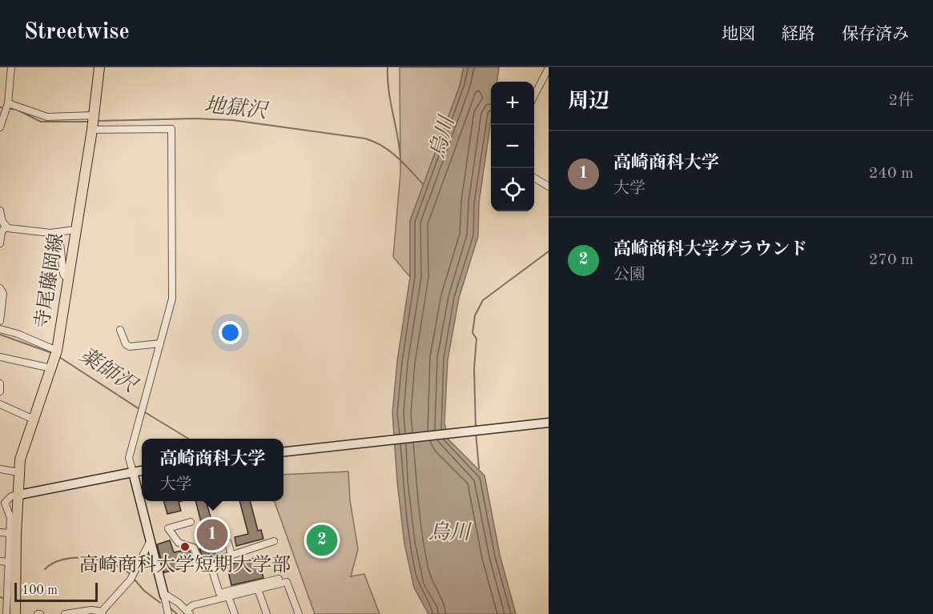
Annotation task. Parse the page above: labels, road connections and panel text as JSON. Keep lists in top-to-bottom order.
{
  "streets": {
    "main road": ["寺尾藤岡線"]
  },
  "water": ["地獄沢", "烏川", "薬師沢"],
  "places": ["高崎商科大学短期大学部"],
  "scale_bar": "100 m",
  "page": {
    "header": "Streetwise",
    "nav": ["地図", "経路", "保存済み"],
    "heading": ["周辺", "2件"],
    "map_buttons": ["+", "−"],
    "list": [
      {
        "mark": "1",
        "name": "高崎商科大学",
        "note": "大学",
        "value": "240 m"
      },
      {
        "mark": "2",
        "name": "高崎商科大学グラウンド",
        "note": "公園",
        "value": "270 m"
      }
    ],
    "popup": ["高崎商科大学", "大学"],
    "pins": ["1", "2"],
    "scale": "100 m"
  }
}
